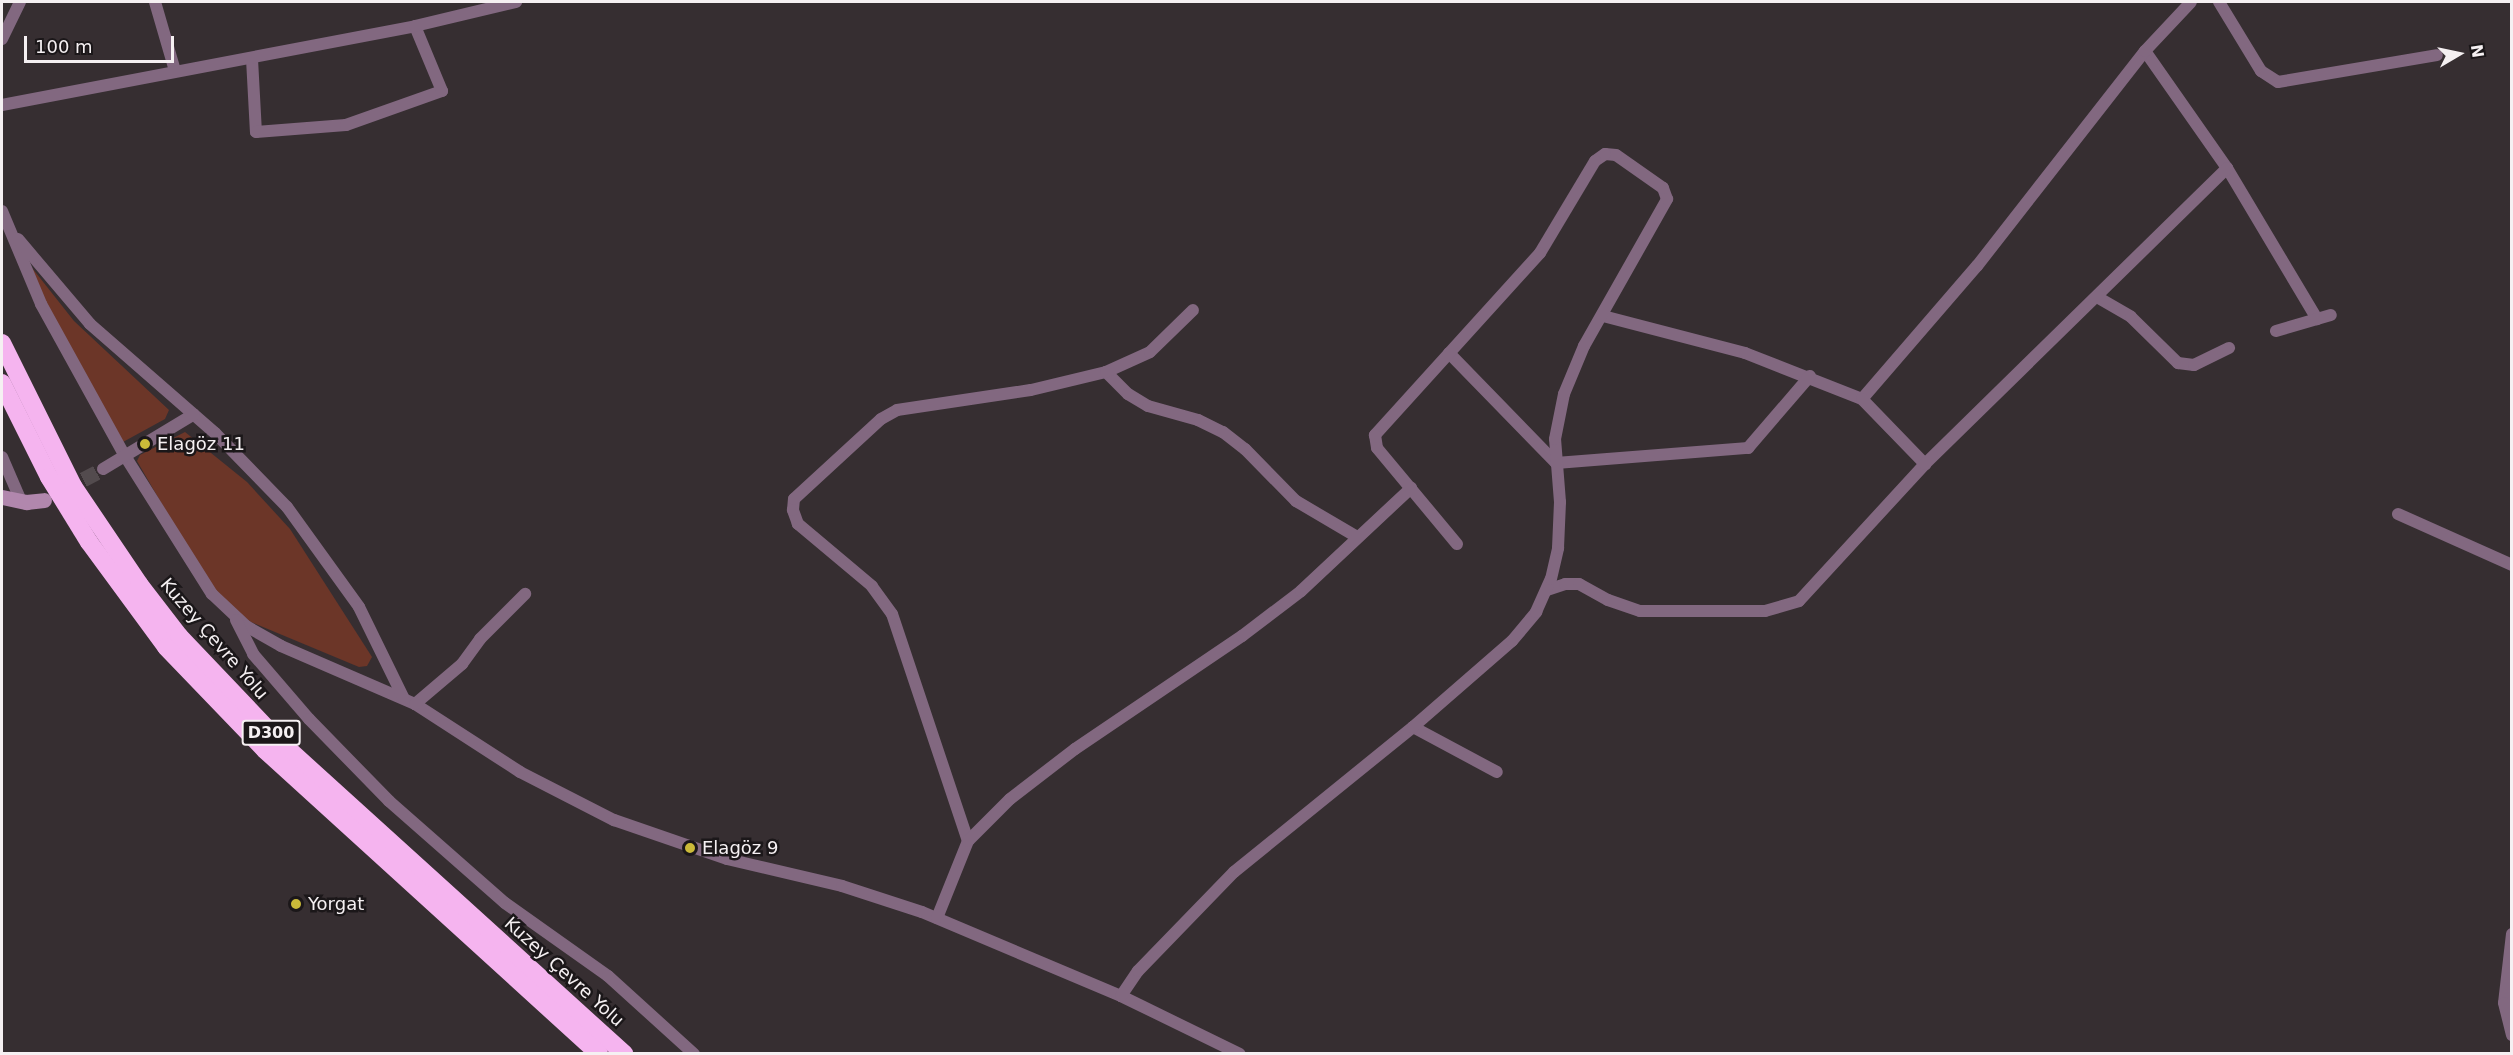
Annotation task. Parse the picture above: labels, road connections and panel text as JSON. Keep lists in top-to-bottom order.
{
  "streets": {
    "highway": ["Kuzey Çevre Yolu", "D300"]
  },
  "places": ["Elagöz 11", "Elagöz 9", "Yorgat"],
  "scale_bar": "100 m",
  "north": "right"
}
